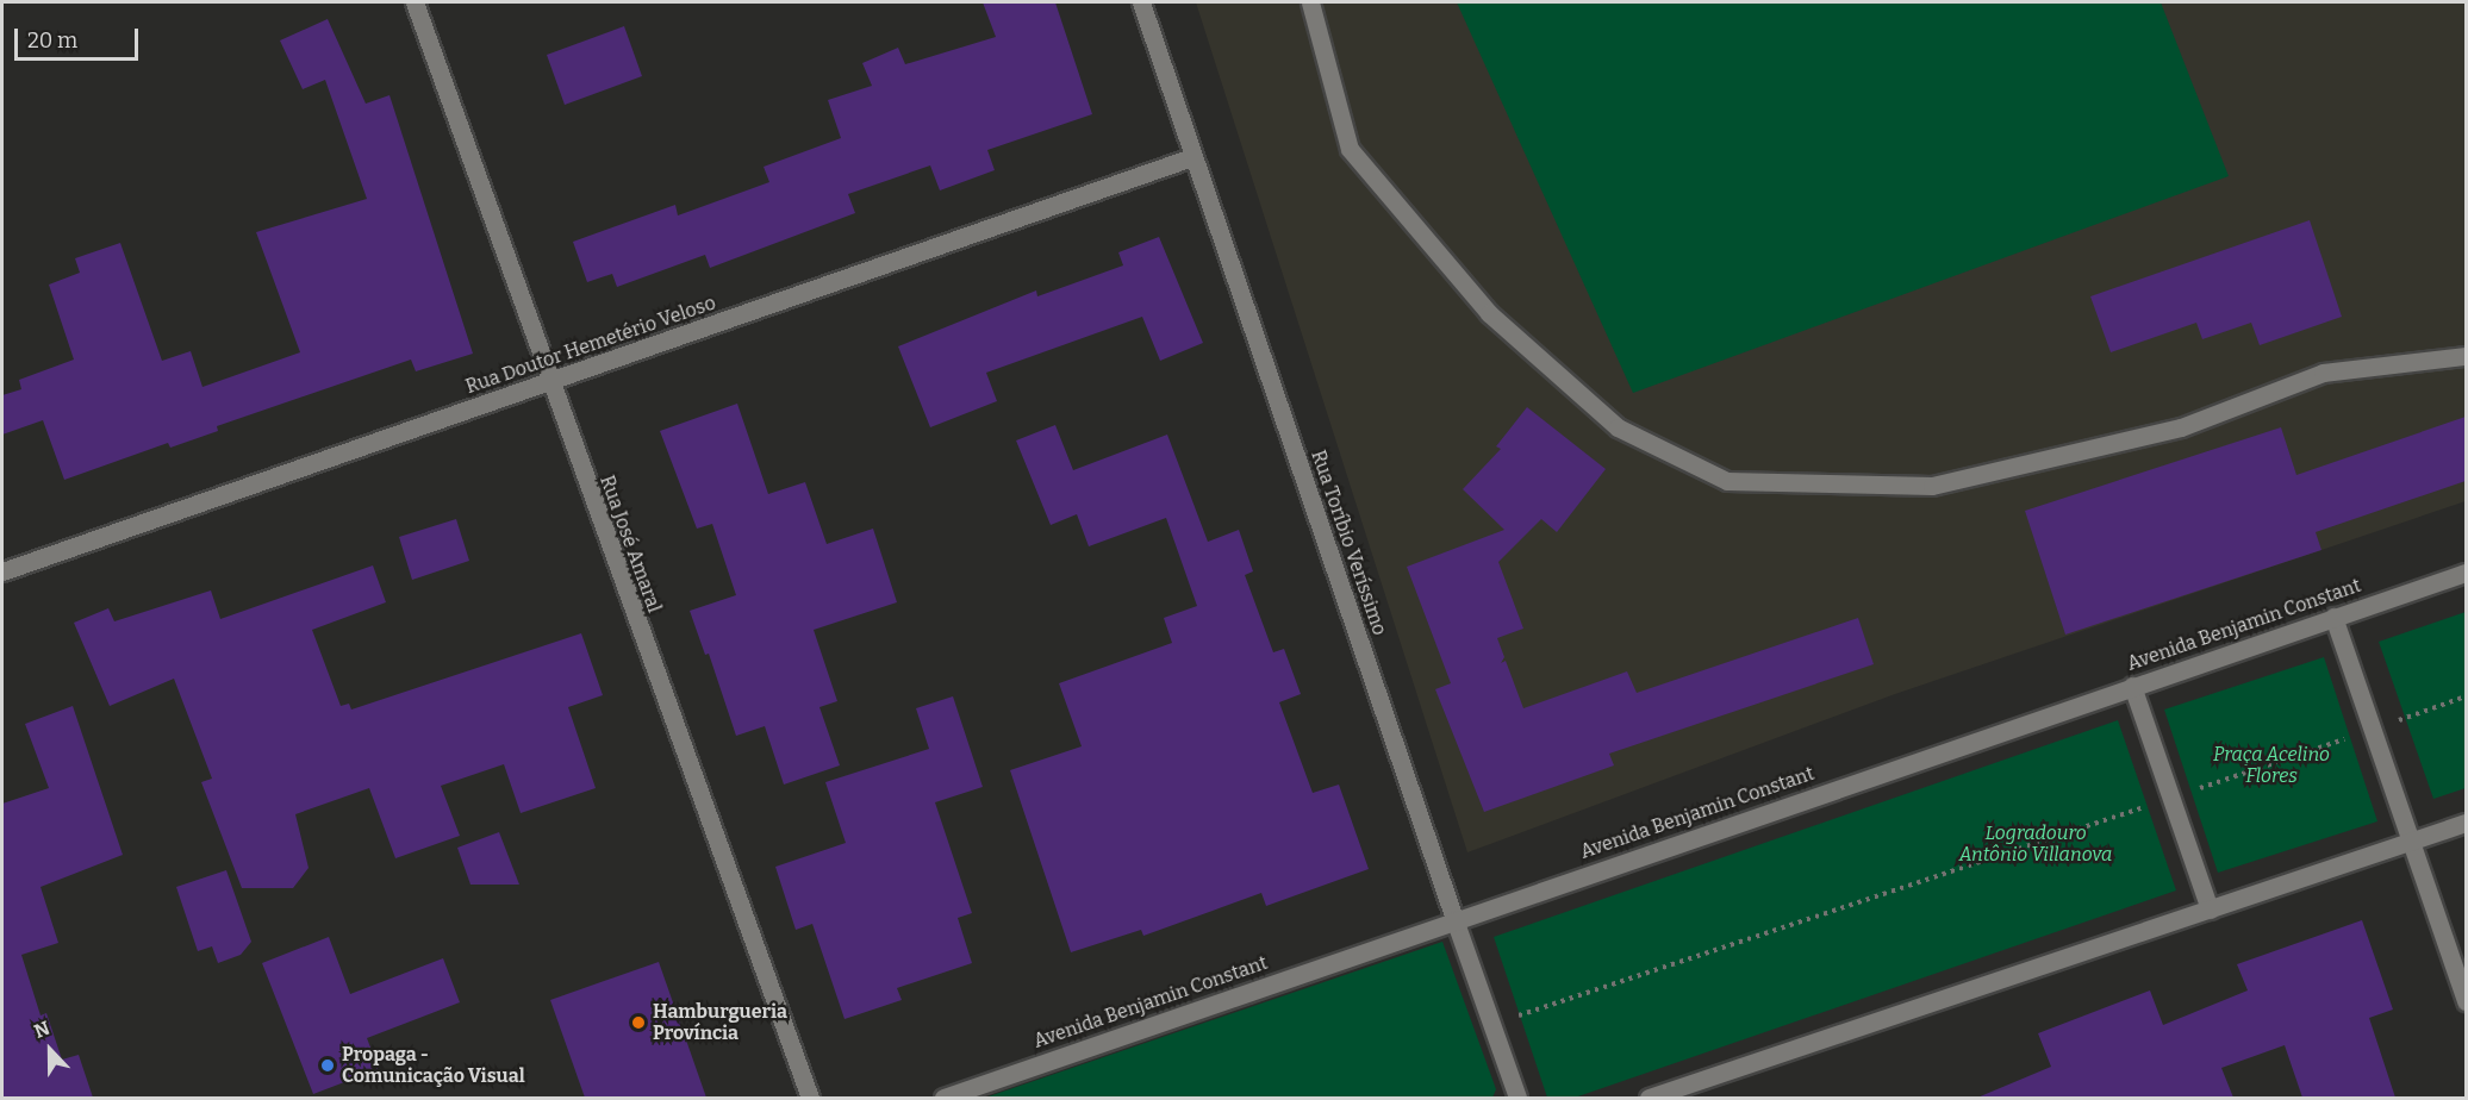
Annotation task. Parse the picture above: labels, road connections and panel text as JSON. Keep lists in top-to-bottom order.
{
  "streets": {
    "street": [
      "Rua Doutor Hemetério Veloso",
      "Rua Toríbio Veríssimo",
      "Rua José Amaral",
      "Avenida Benjamin Constant"
    ]
  },
  "crossings": [
    ["Rua Doutor Hemetério Veloso", "Rua Toríbio Veríssimo"],
    ["Rua Doutor Hemetério Veloso", "Rua José Amaral"],
    ["Rua Toríbio Veríssimo", "Avenida Benjamin Constant"]
  ],
  "parks": ["Praça Acelino Flores", "Logradouro Antônio Villanova"],
  "places": ["Hamburgueria Província", "Propaga - Comunicação Visual"],
  "scale_bar": "20 m",
  "north": "top"
}
